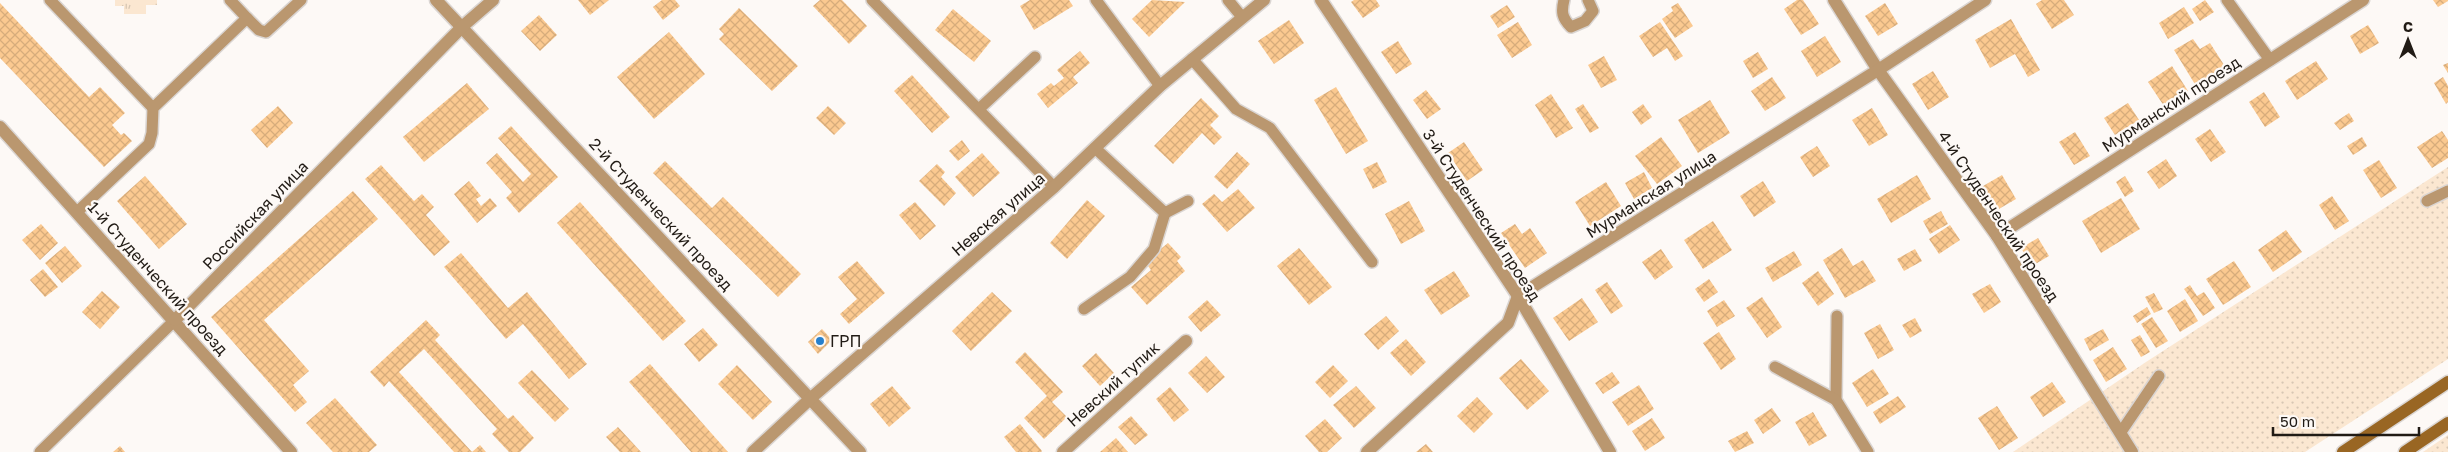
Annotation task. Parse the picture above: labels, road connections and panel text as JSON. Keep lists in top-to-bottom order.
{
  "streets": {
    "street": [
      "Мурманский проезд",
      "Мурманская улица",
      "2-й Студенческий проезд",
      "Невская улица",
      "Российская улица",
      "3-й Студенческий проезд",
      "4-й Студенческий проезд",
      "1-й Студенческий проезд",
      "Невский тупик"
    ]
  },
  "crossings": [
    ["Мурманский проезд", "4-й Студенческий проезд"],
    ["Мурманская улица", "3-й Студенческий проезд"],
    ["Мурманская улица", "4-й Студенческий проезд"],
    ["2-й Студенческий проезд", "Невская улица"],
    ["2-й Студенческий проезд", "Российская улица"],
    ["Российская улица", "1-й Студенческий проезд"]
  ],
  "places": ["ГРП"],
  "scale_bar": "50 m",
  "north": "top"
}
